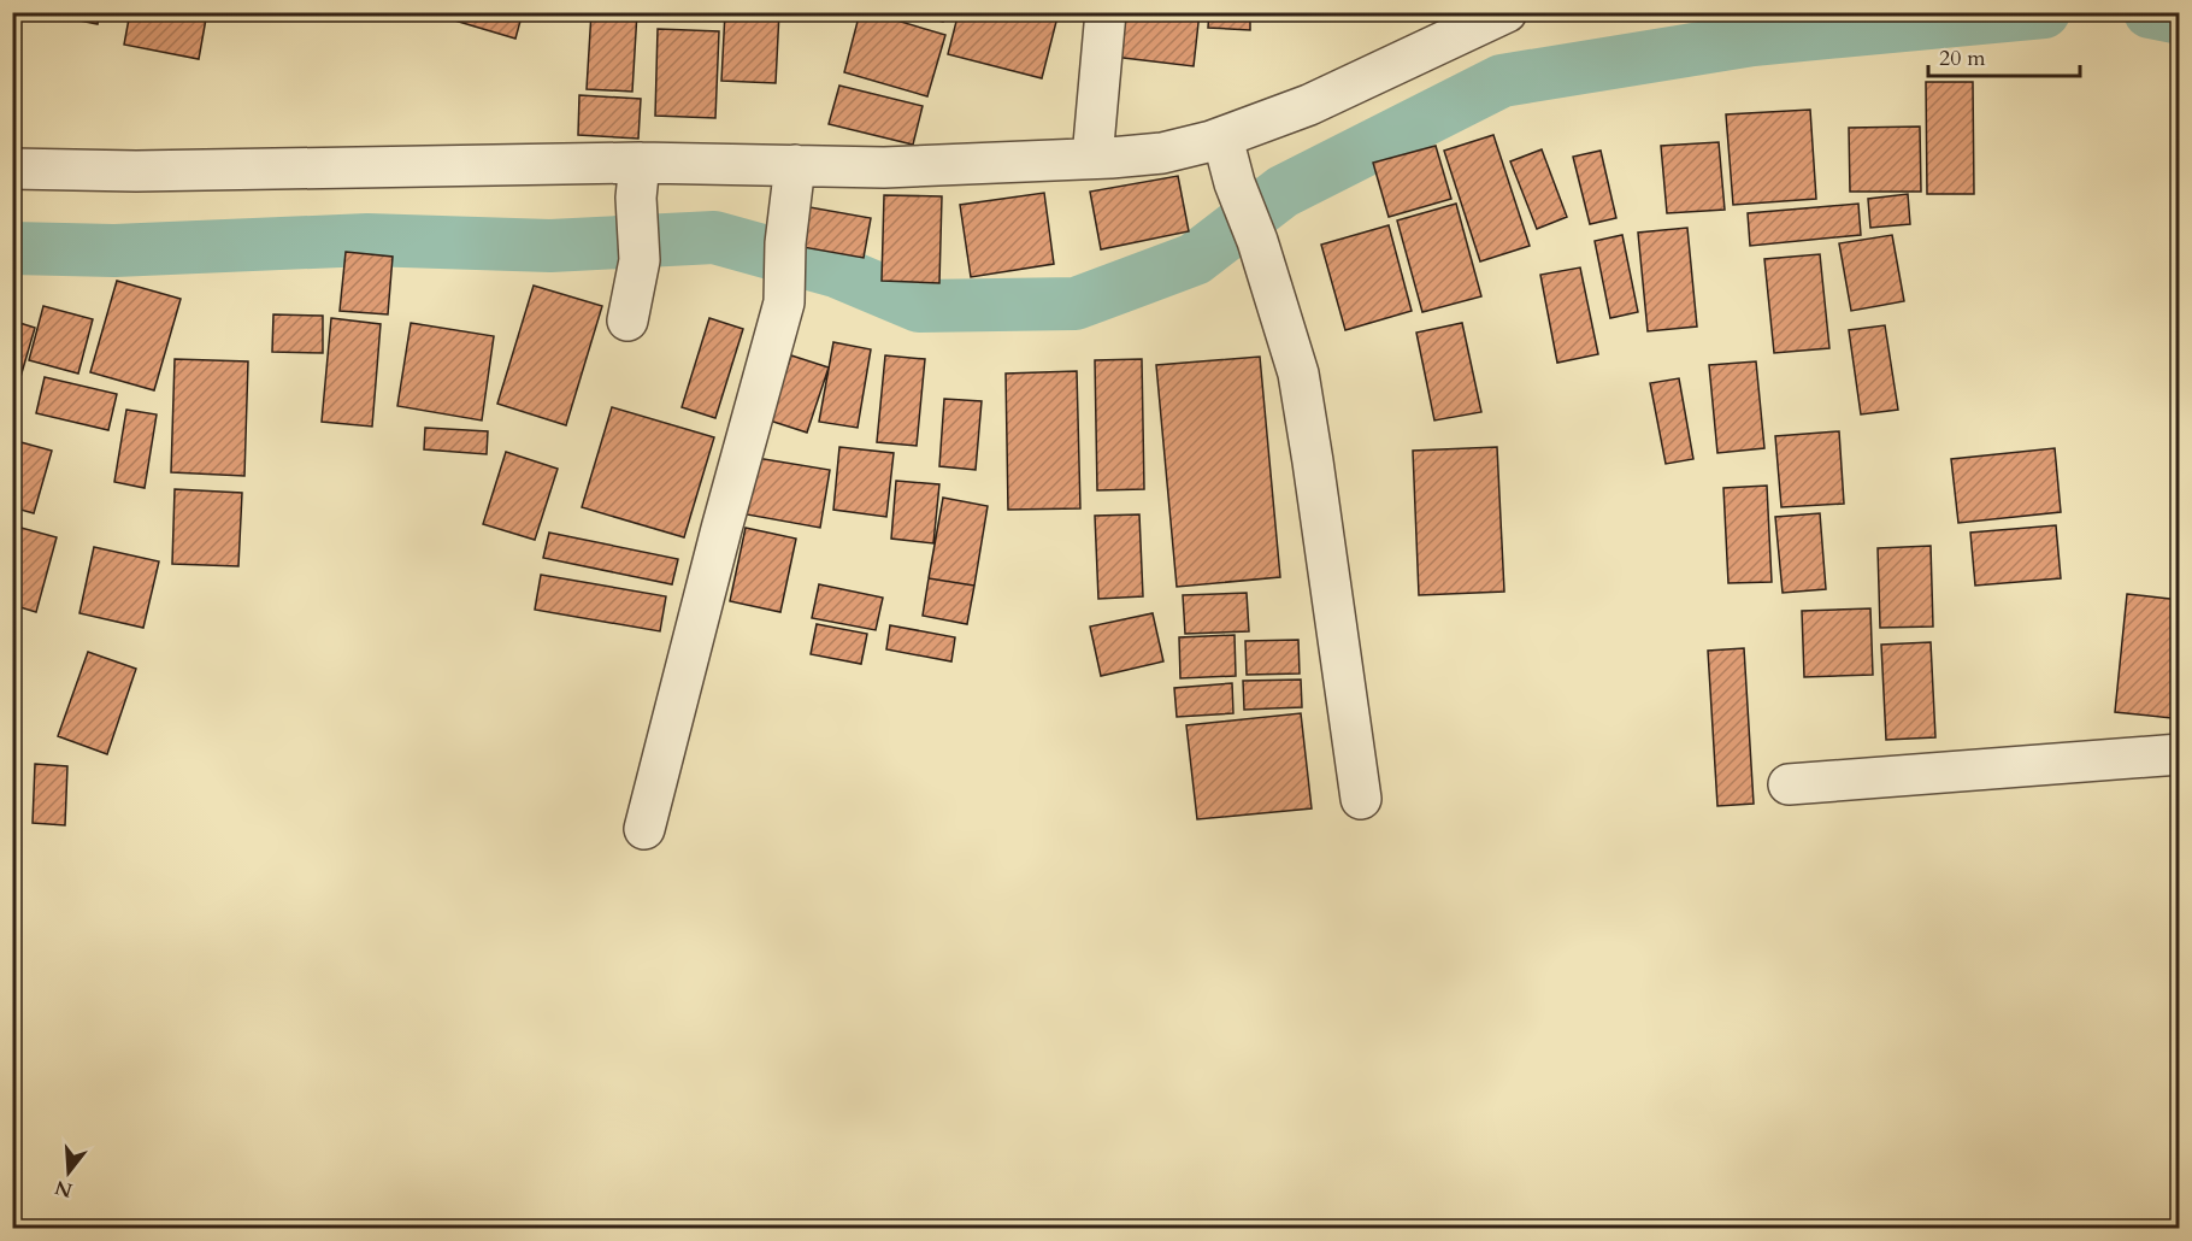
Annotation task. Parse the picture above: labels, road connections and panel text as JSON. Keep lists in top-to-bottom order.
{
  "scale_bar": "20 m",
  "north": "bottom"
}
